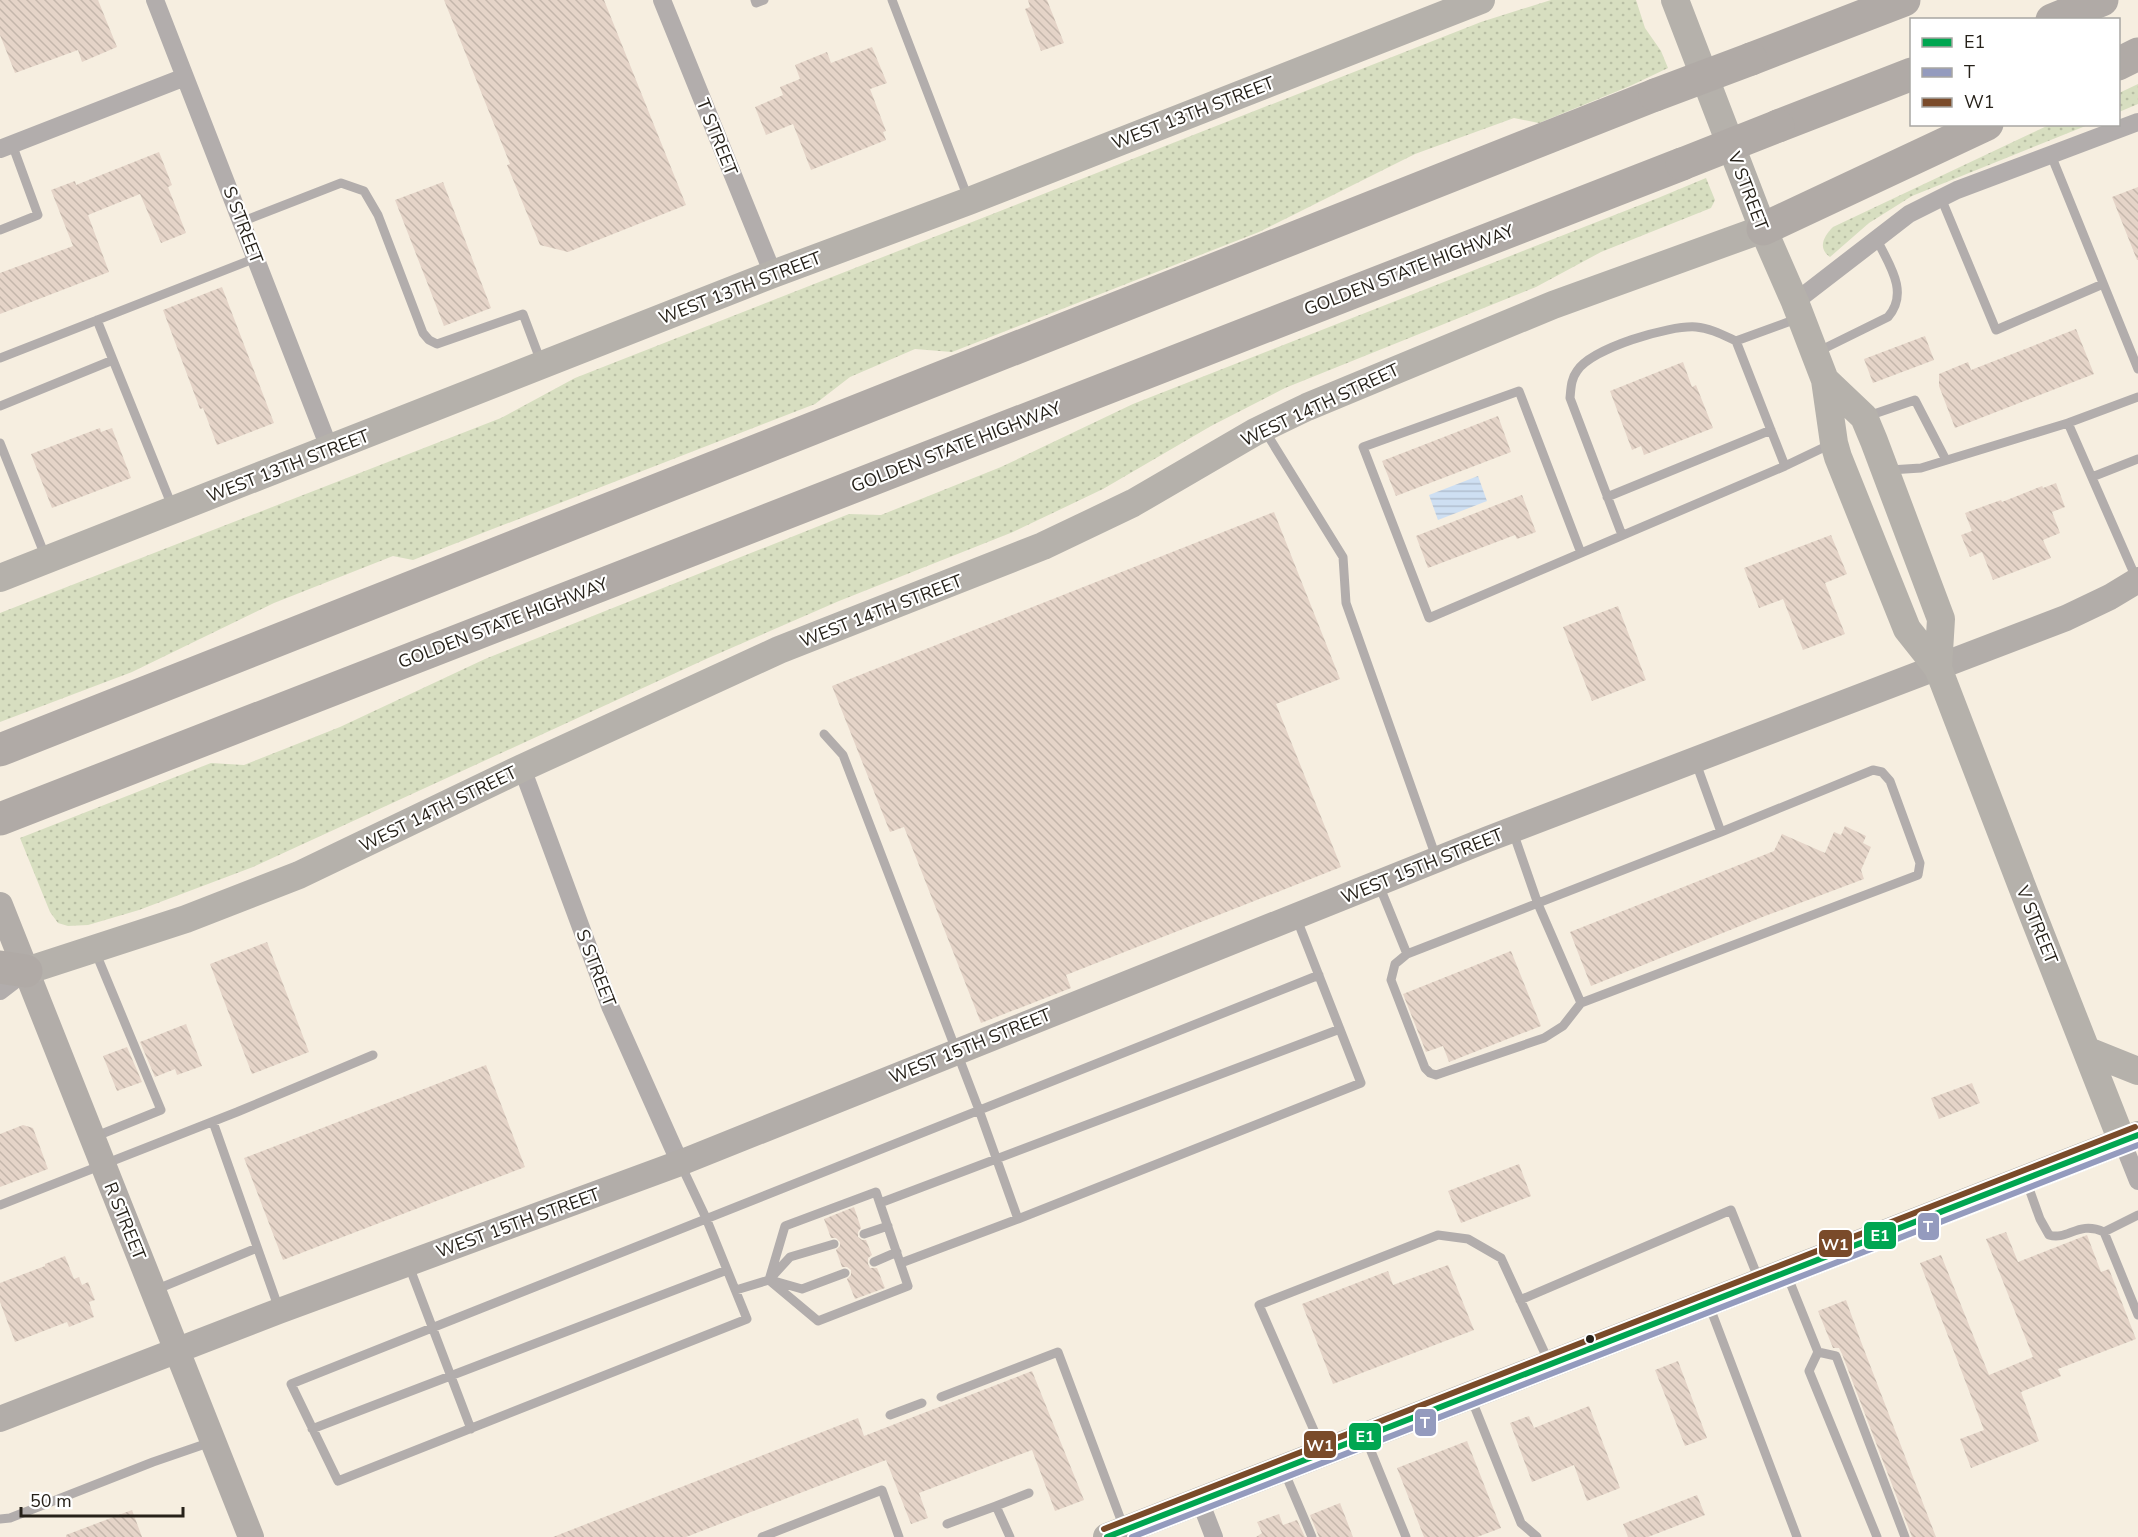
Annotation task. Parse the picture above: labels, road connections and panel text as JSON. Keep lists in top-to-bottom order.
{
  "streets": {
    "highway": ["GOLDEN STATE HIGHWAY"],
    "main road": ["WEST 13TH STREET", "V STREET", "WEST 14TH STREET"],
    "street": [
      "T STREET",
      "S STREET",
      "WEST 15TH STREET",
      "R STREET"
    ]
  },
  "crossings": [
    ["WEST 13TH STREET", "T STREET"],
    ["WEST 13TH STREET", "S STREET"],
    ["V STREET", "WEST 14TH STREET"],
    ["V STREET", "WEST 15TH STREET"],
    ["S STREET", "WEST 14TH STREET"],
    ["S STREET", "WEST 15TH STREET"],
    ["WEST 14TH STREET", "R STREET"],
    ["WEST 15TH STREET", "R STREET"]
  ],
  "lines": ["transit line W1", "transit line E1", "transit line T"],
  "legend": ["E1", "T", "W1"],
  "scale_bar": "50 m"
}
